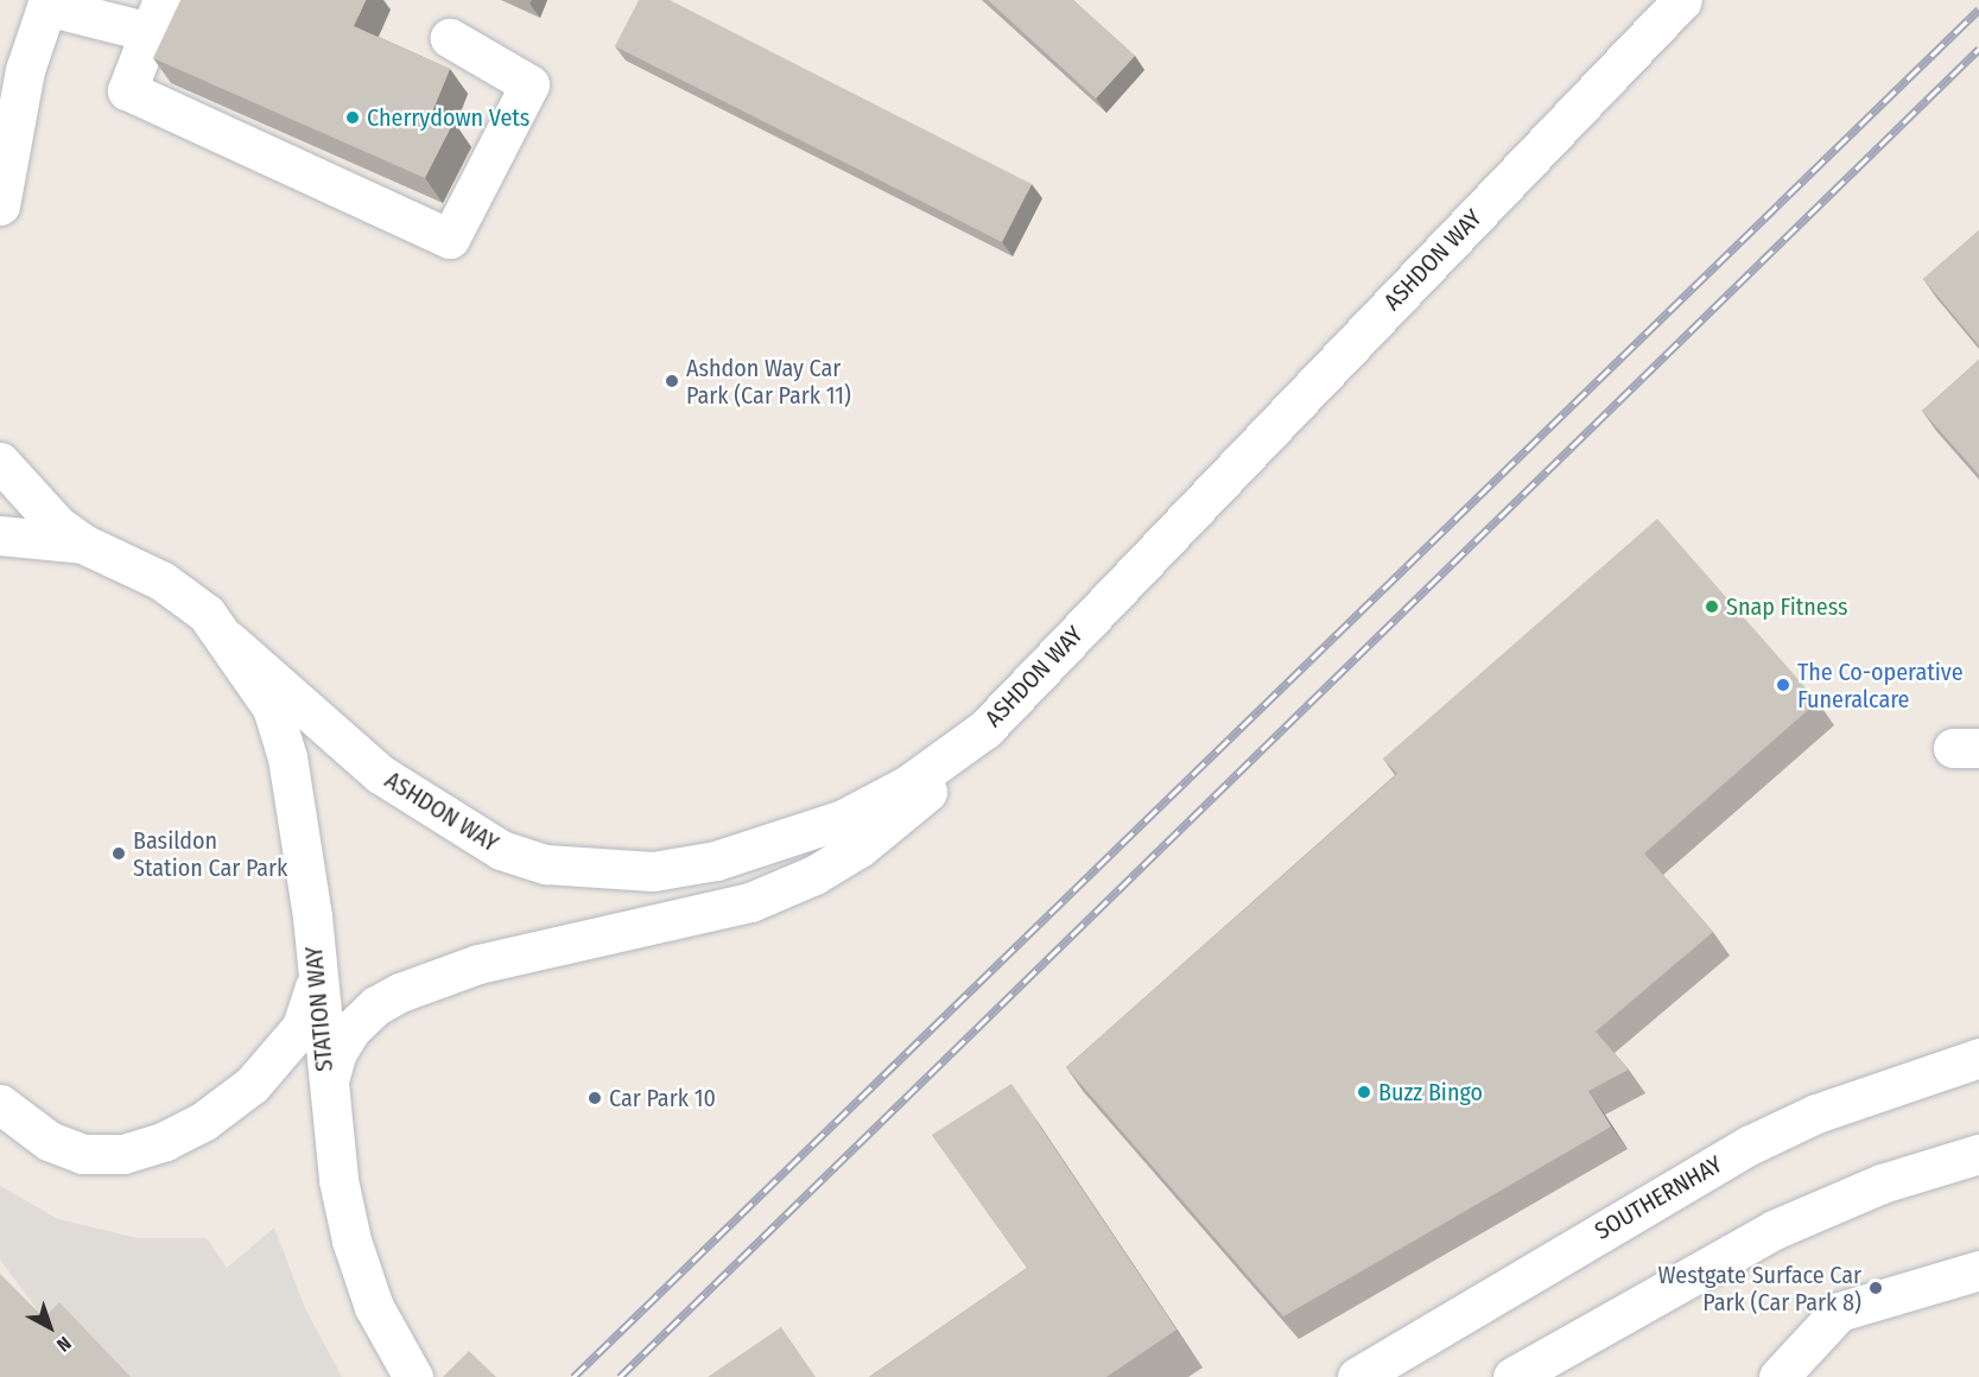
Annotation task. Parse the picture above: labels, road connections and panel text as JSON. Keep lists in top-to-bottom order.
{
  "streets": {
    "street": ["ASHDON WAY", "STATION WAY", "SOUTHERNHAY"]
  },
  "crossings": [
    ["ASHDON WAY", "STATION WAY"]
  ],
  "places": [
    "Cherrydown Vets",
    "Ashdon Way Car Park (Car Park 11)",
    "Snap Fitness",
    "The Co-operative Funeralcare",
    "Basildon Station Car Park",
    "Buzz Bingo",
    "Car Park 10",
    "Westgate Surface Car Park (Car Park 8)"
  ],
  "north": "bottom right"
}
